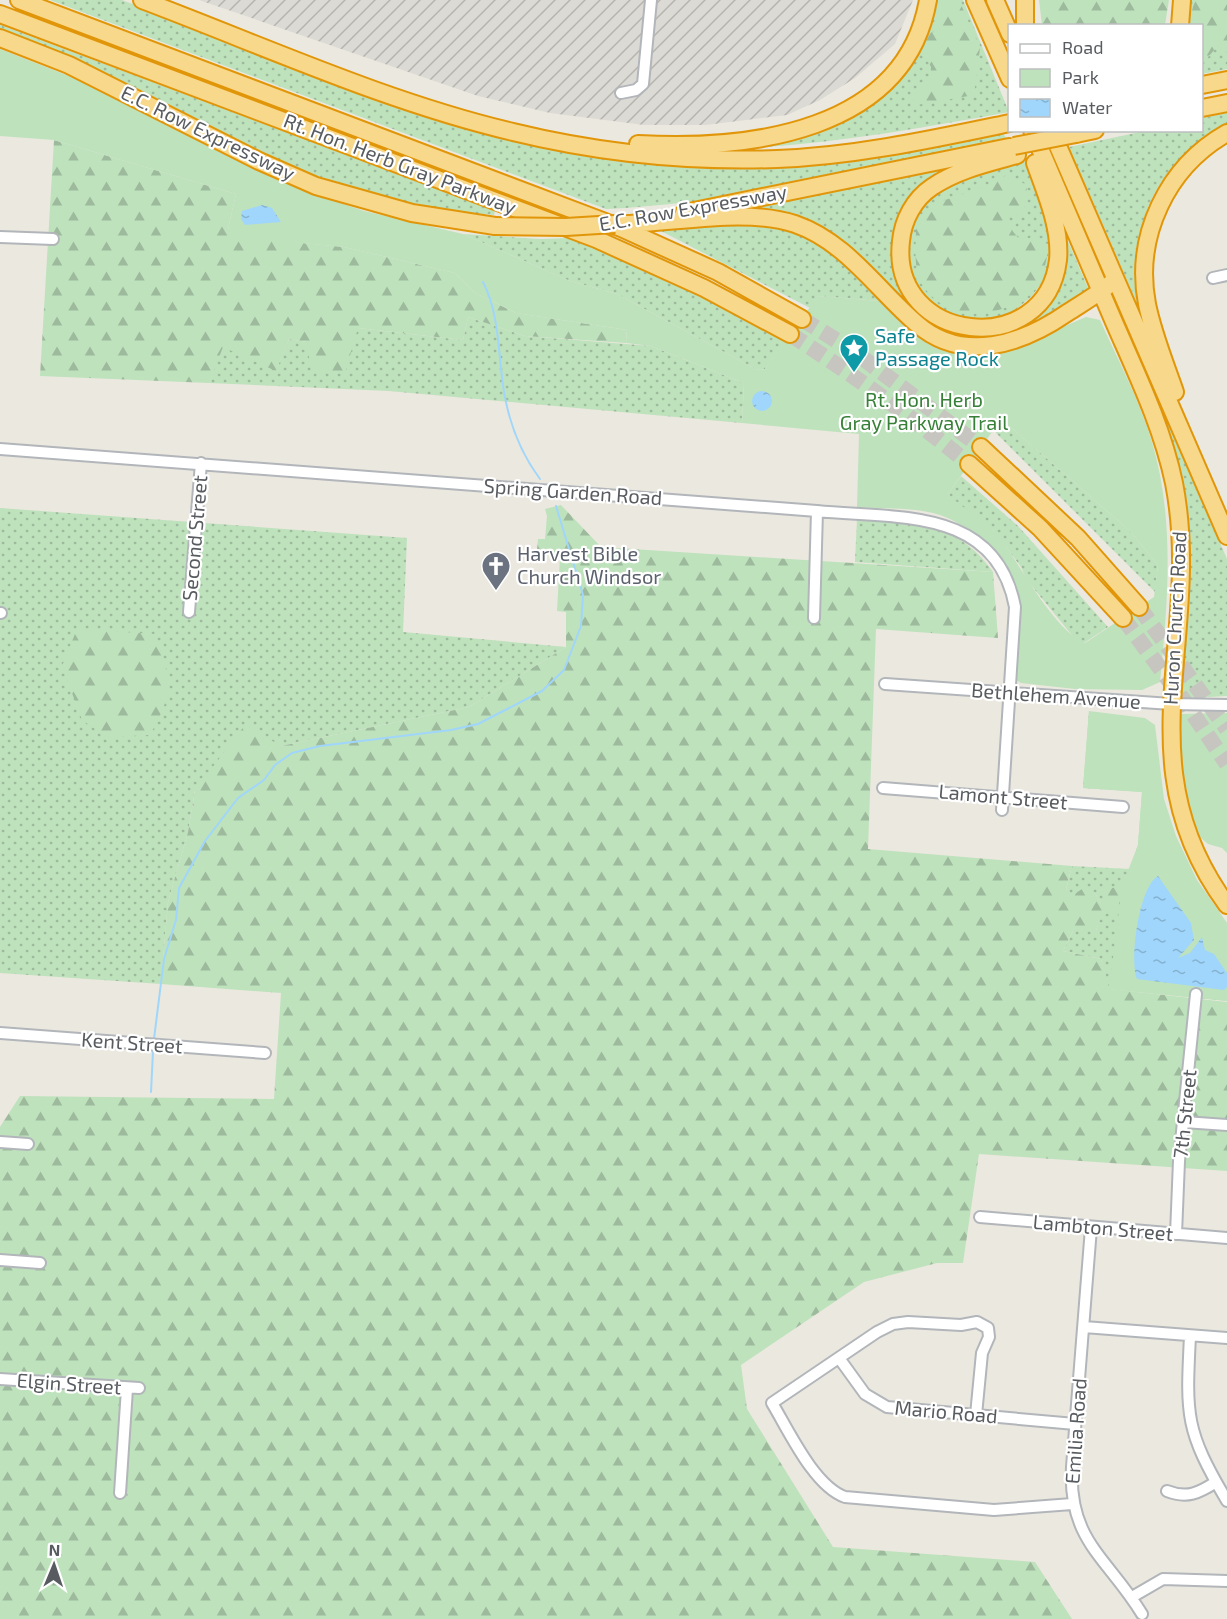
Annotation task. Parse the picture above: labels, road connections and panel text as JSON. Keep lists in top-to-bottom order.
{
  "streets": {
    "highway": ["E.C. Row Expressway", "Rt. Hon. Herb Gray Parkway", "Huron Church Road"],
    "street": [
      "Spring Garden Road",
      "Second Street",
      "Bethlehem Avenue",
      "Lamont Street",
      "Kent Street",
      "7th Street",
      "Lambton Street",
      "Elgin Street",
      "Mario Road",
      "Emilia Road"
    ]
  },
  "crossings": [
    ["Spring Garden Road", "Second Street"],
    ["Spring Garden Road", "Bethlehem Avenue"],
    ["Spring Garden Road", "Lamont Street"],
    ["Huron Church Road", "Bethlehem Avenue"],
    ["7th Street", "Lambton Street"],
    ["Lambton Street", "Emilia Road"],
    ["Mario Road", "Emilia Road"]
  ],
  "parks": ["Rt. Hon. Herb Gray Parkway Trail"],
  "places": {
    "place": ["Safe Passage Rock"],
    "church": ["Harvest Bible Church Windsor"]
  },
  "legend": ["Road", "Park", "Water"],
  "north": "top"
}
